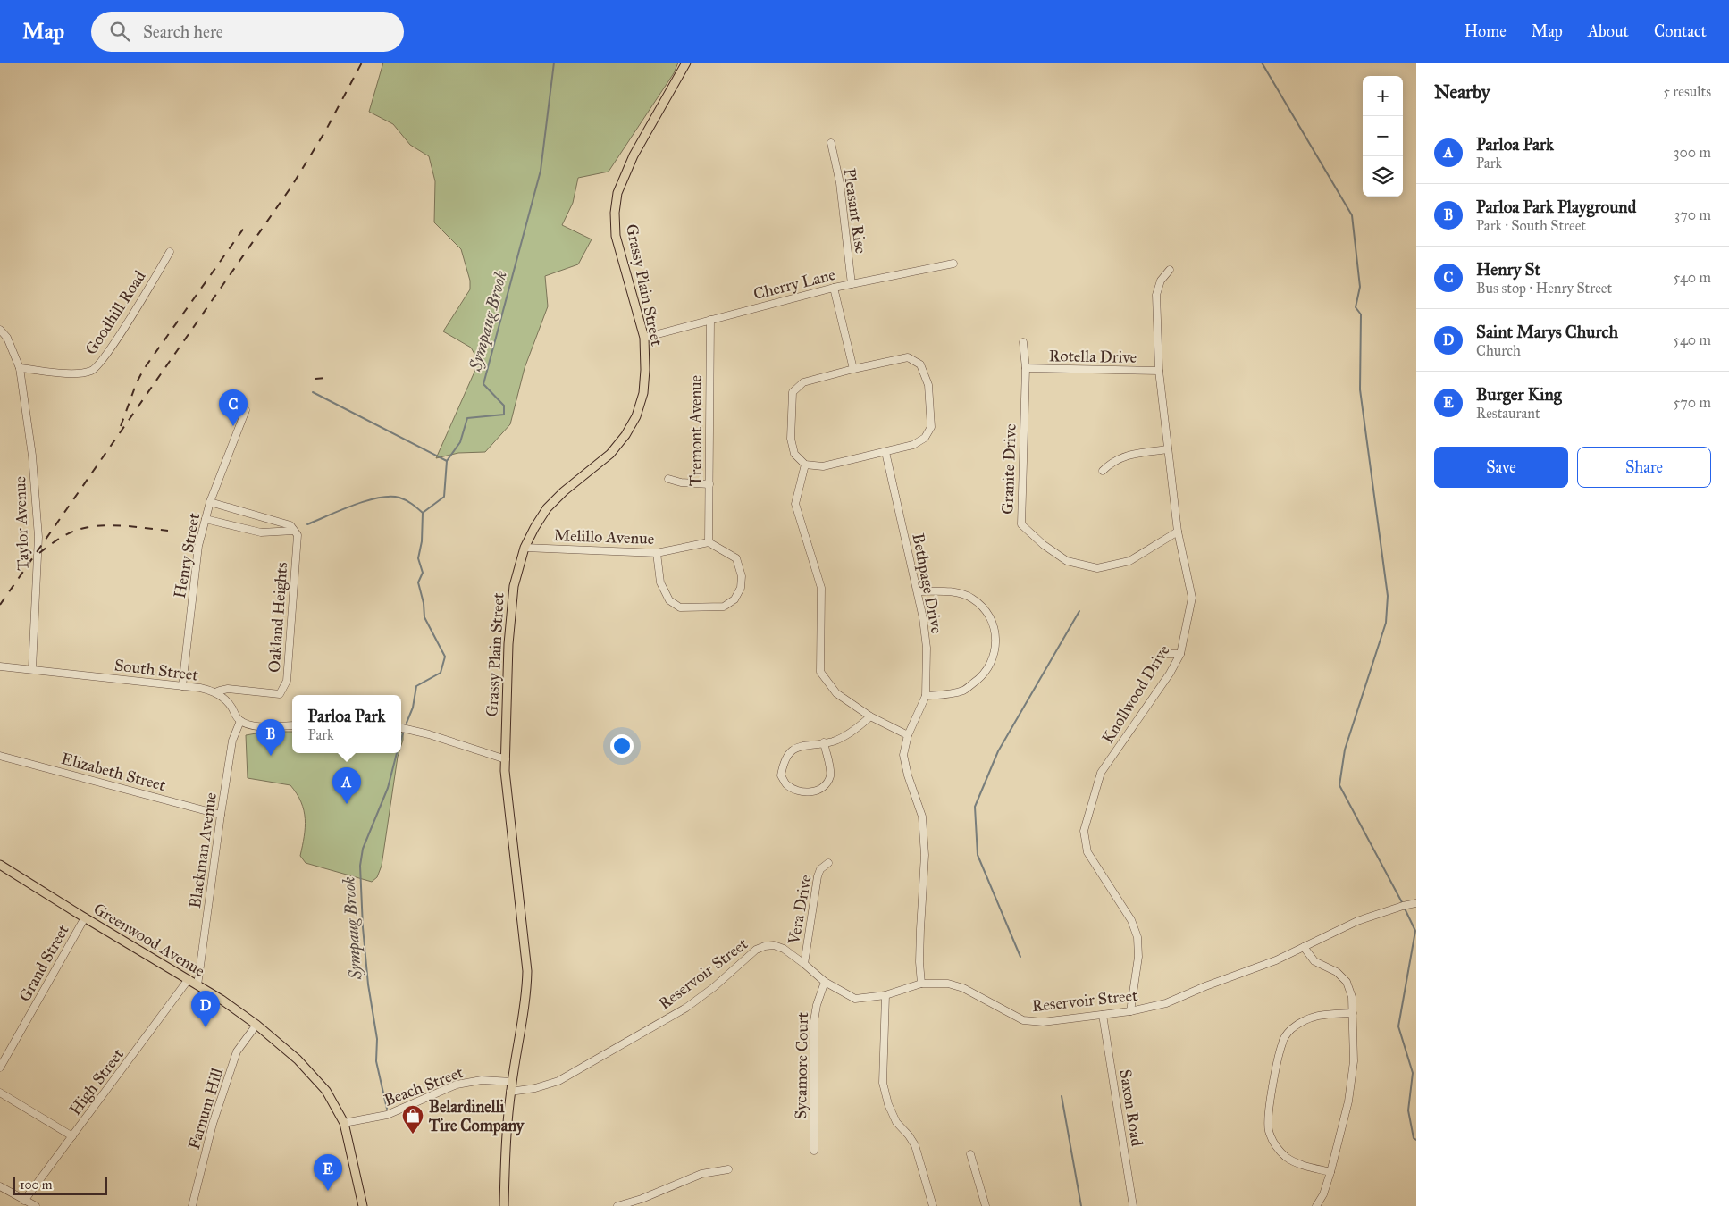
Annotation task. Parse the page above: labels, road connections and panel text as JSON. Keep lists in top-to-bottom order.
{
  "streets": {
    "main road": ["Grassy Plain Street", "Greenwood Avenue"],
    "street": [
      "Pleasant Rise",
      "Cherry Lane",
      "Goodhill Road",
      "Rotella Drive",
      "Tremont Avenue",
      "Granite Drive",
      "Taylor Avenue",
      "Melillo Avenue",
      "Henry Street",
      "Bethpage Drive",
      "Oakland Heights",
      "South Street",
      "Knollwood Drive",
      "Elizabeth Street",
      "Blackman Avenue",
      "Vera Drive",
      "Grand Street",
      "Reservoir Street",
      "Sycamore Court",
      "High Street",
      "Beach Street",
      "Saxon Road",
      "Farnum Hill"
    ]
  },
  "crossings": [
    ["Pleasant Rise", "Cherry Lane"],
    ["Cherry Lane", "Grassy Plain Street"],
    ["Cherry Lane", "Tremont Avenue"],
    ["Grassy Plain Street", "Melillo Avenue"],
    ["Grassy Plain Street", "Reservoir Street"],
    ["Grassy Plain Street", "Beach Street"],
    ["Goodhill Road", "Taylor Avenue"],
    ["Rotella Drive", "Granite Drive"],
    ["Rotella Drive", "Knollwood Drive"],
    ["Tremont Avenue", "Melillo Avenue"],
    ["Granite Drive", "Knollwood Drive"],
    ["Taylor Avenue", "South Street"],
    ["Henry Street", "South Street"],
    ["Bethpage Drive", "Reservoir Street"],
    ["Oakland Heights", "South Street"],
    ["South Street", "Blackman Avenue"],
    ["Knollwood Drive", "Reservoir Street"],
    ["Elizabeth Street", "Blackman Avenue"],
    ["Blackman Avenue", "Greenwood Avenue"],
    ["Vera Drive", "Reservoir Street"],
    ["Greenwood Avenue", "Grand Street"],
    ["Greenwood Avenue", "High Street"],
    ["Greenwood Avenue", "Beach Street"],
    ["Greenwood Avenue", "Farnum Hill"],
    ["Reservoir Street", "Sycamore Court"],
    ["Reservoir Street", "Saxon Road"]
  ],
  "water": ["Sympaug Brook"],
  "places": {
    "shop": ["Belardinelli Tire Company"]
  },
  "scale_bar": "100 m",
  "page": {
    "header": "Map",
    "search": "Search here",
    "nav": [
      "Home",
      "Map",
      "About",
      "Contact"
    ],
    "heading": ["Nearby", "5 results"],
    "map_buttons": ["+", "−"],
    "list": [
      {
        "mark": "A",
        "name": "Parloa Park",
        "note": "Park",
        "value": "300 m"
      },
      {
        "mark": "B",
        "name": "Parloa Park Playground",
        "note": "Park · South Street",
        "value": "370 m"
      },
      {
        "mark": "C",
        "name": "Henry St",
        "note": "Bus stop · Henry Street",
        "value": "540 m"
      },
      {
        "mark": "D",
        "name": "Saint Marys Church",
        "note": "Church",
        "value": "540 m"
      },
      {
        "mark": "E",
        "name": "Burger King",
        "note": "Restaurant",
        "value": "570 m"
      }
    ],
    "pins": [
      "C",
      "B",
      "A",
      "D",
      "E"
    ],
    "buttons": ["Save", "Share"],
    "popup": ["Parloa Park", "Park"],
    "scale": "100 m"
  }
}
